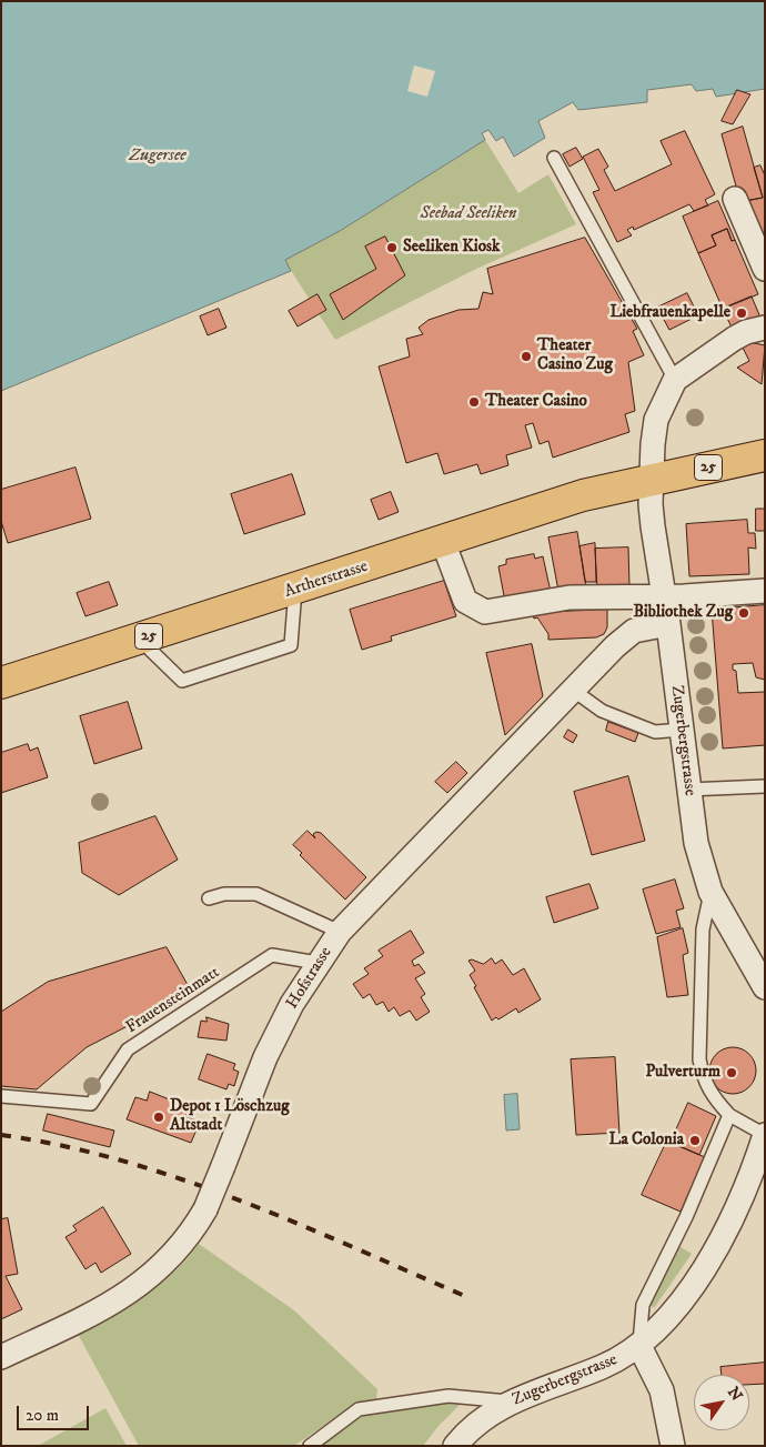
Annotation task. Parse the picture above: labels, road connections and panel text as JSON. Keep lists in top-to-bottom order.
{
  "streets": {
    "main road": ["25", "Artherstrasse"],
    "street": ["Zugerbergstrasse", "Hofstrasse"],
    "lane": ["Frauensteinmatt"]
  },
  "crossings": [
    ["25", "Artherstrasse"],
    ["25", "Zugerbergstrasse"],
    ["Artherstrasse", "Zugerbergstrasse"],
    ["Zugerbergstrasse", "Hofstrasse"],
    ["Hofstrasse", "Frauensteinmatt"]
  ],
  "water": ["Zugersee"],
  "parks": ["Seebad Seeliken"],
  "places": [
    "Seeliken Kiosk",
    "Liebfrauenkapelle",
    "Theater Casino Zug",
    "Theater Casino",
    "Bibliothek Zug",
    "Pulverturm",
    "Depot 1 Löschzug Altstadt",
    "La Colonia"
  ],
  "scale_bar": "20 m",
  "north": "top right"
}
